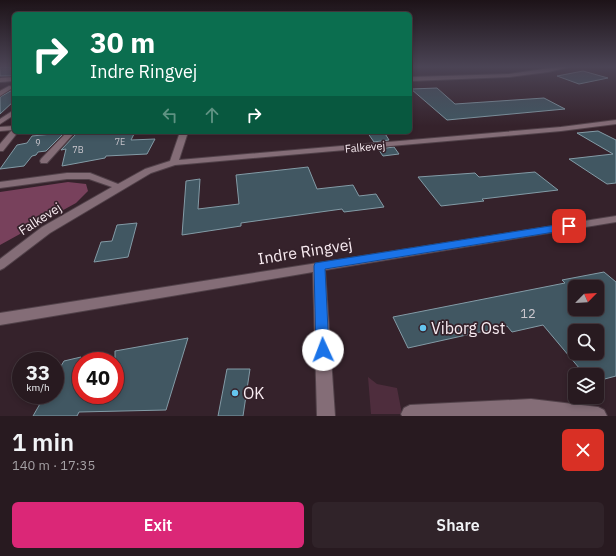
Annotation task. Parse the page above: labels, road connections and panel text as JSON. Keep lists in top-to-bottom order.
{
  "streets": {
    "street": ["Falkevej", "Indre Ringvej"]
  },
  "places": ["Viborg Ost", "OK"],
  "house_numbers": [
    "7E",
    "9",
    "7B",
    "12"
  ],
  "north": "top right",
  "page": {
    "turn": ["30 m", "Indre Ringvej"],
    "speed": "33 km/h",
    "limit": "40",
    "heading": ["1 min", "140 m · 17:35"],
    "buttons": ["Exit", "Share"]
  }
}
